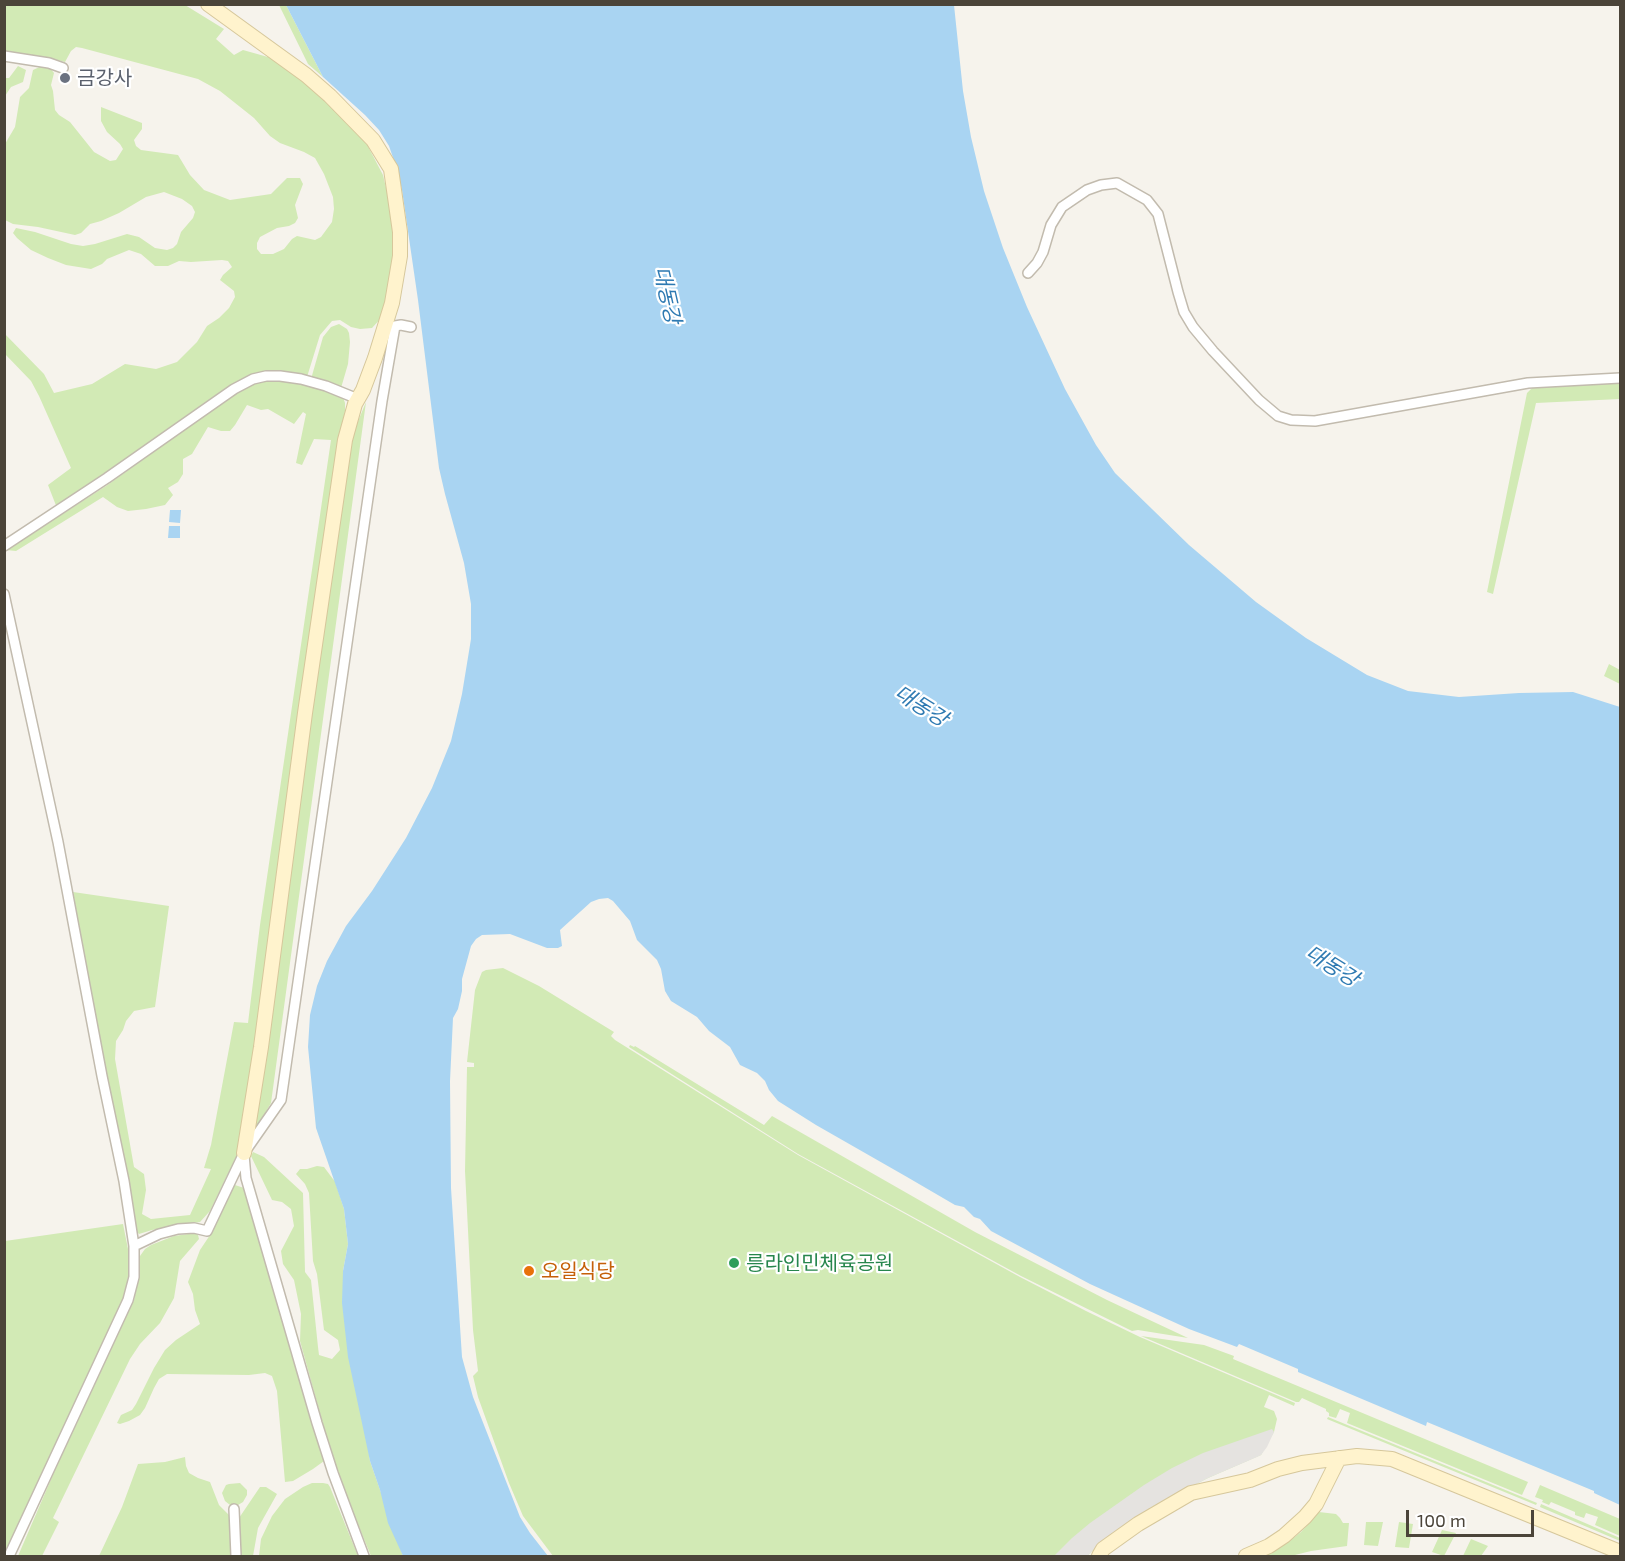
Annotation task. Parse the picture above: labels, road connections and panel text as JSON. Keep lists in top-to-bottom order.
{
  "water": ["대동강"],
  "places": ["금강사", "릉라인민체육공원", "오일식당"],
  "scale_bar": "100 m"
}
